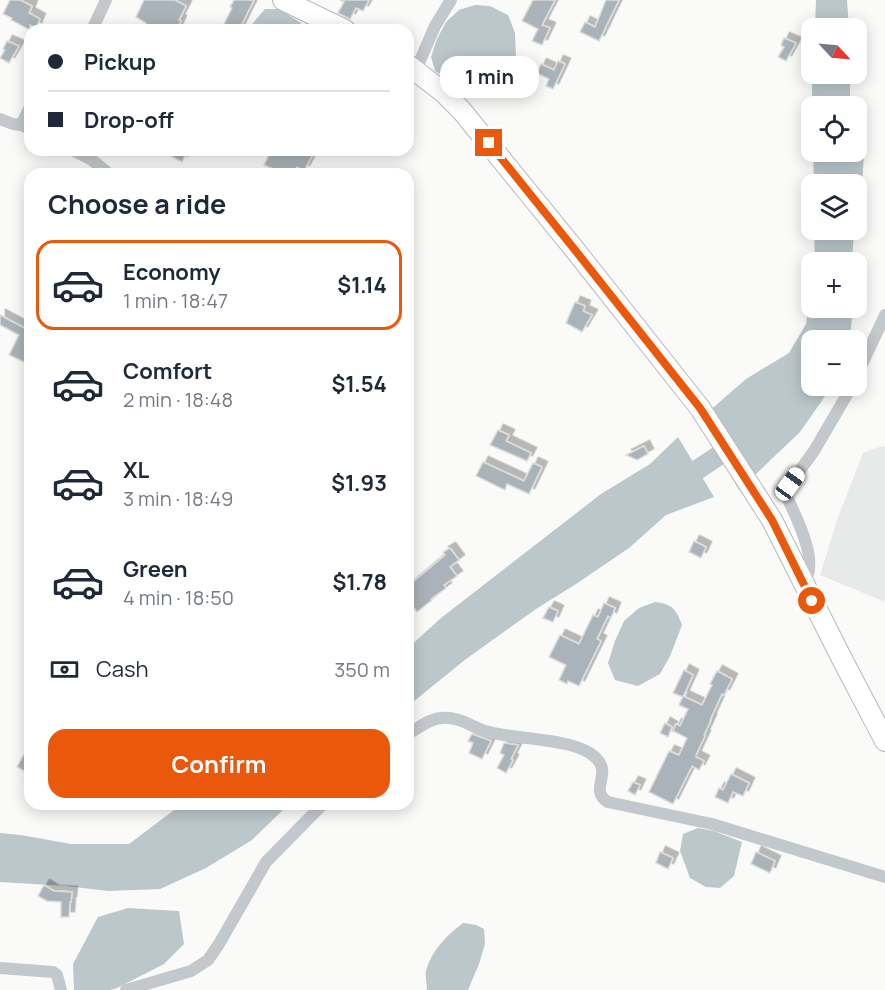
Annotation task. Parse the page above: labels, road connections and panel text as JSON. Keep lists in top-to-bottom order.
{
  "north": "bottom right",
  "page": {
    "map_buttons": ["+", "−"],
    "banner": ["Pickup", "Drop-off"],
    "bubble": "1 min",
    "heading": "Choose a ride",
    "list": [
      {
        "name": "Economy",
        "note": "1 min · 18:47",
        "value": "$1.14"
      },
      {
        "name": "Comfort",
        "note": "2 min · 18:48",
        "value": "$1.54"
      },
      {
        "name": "XL",
        "note": "3 min · 18:49",
        "value": "$1.93"
      },
      {
        "name": "Green",
        "note": "4 min · 18:50",
        "value": "$1.78"
      }
    ],
    "pay": ["Cash", "350 m"],
    "buttons": "Confirm"
  }
}
